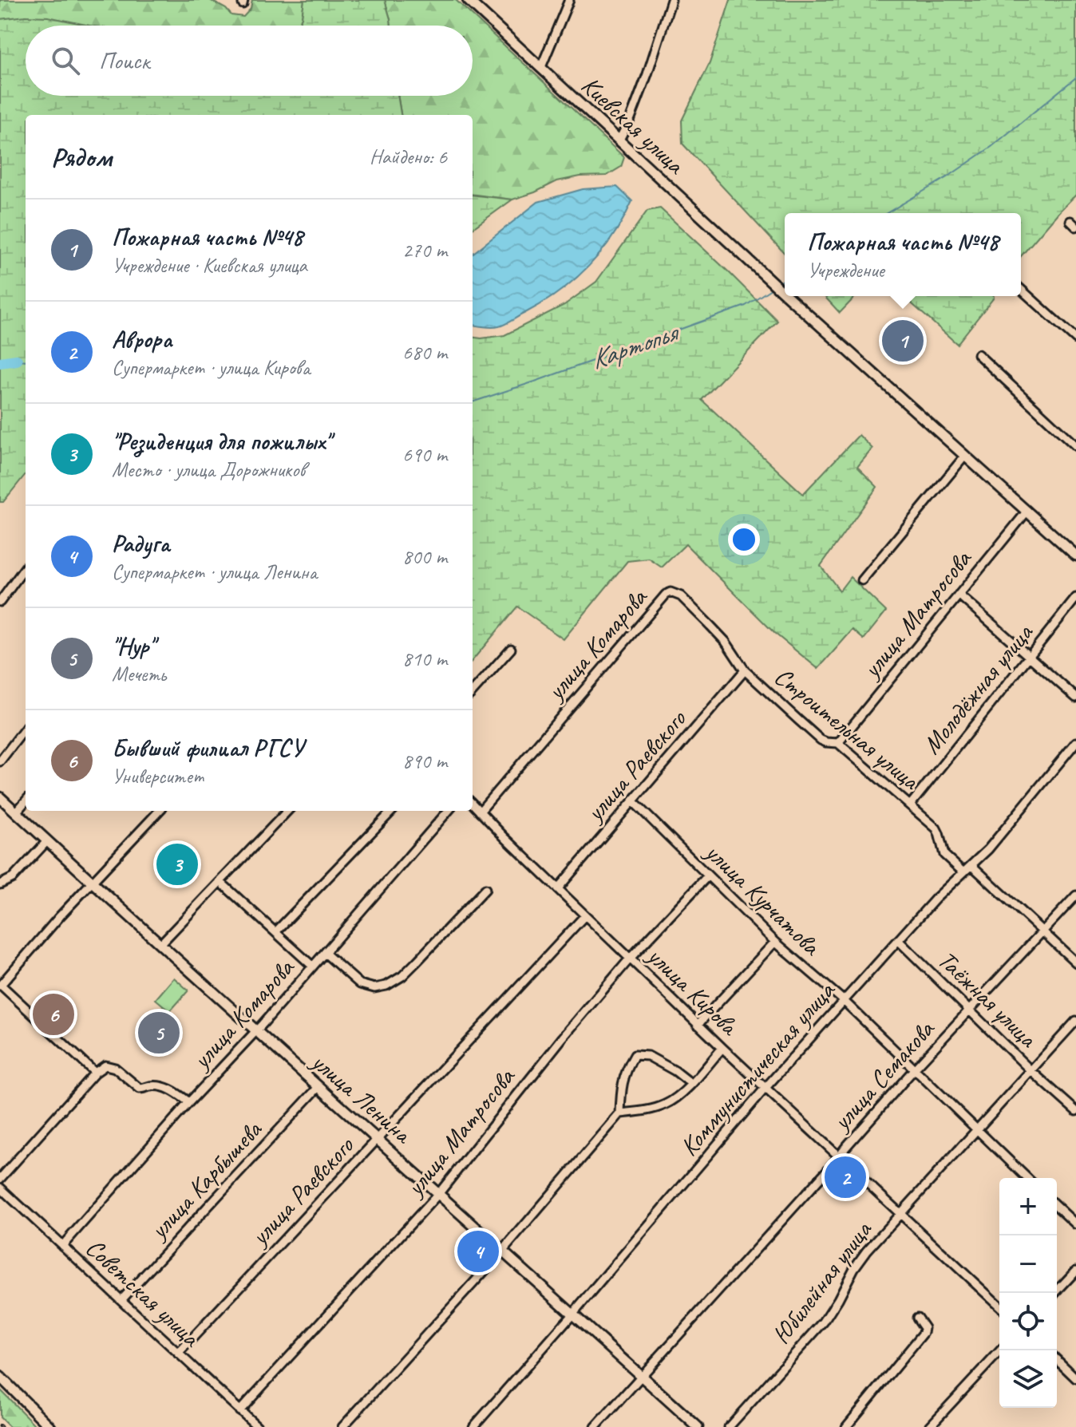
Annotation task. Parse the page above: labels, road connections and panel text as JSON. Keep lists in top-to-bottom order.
{
  "streets": {
    "main road": ["Киевская улица", "улица Ленина"],
    "street": [
      "улица Матросова",
      "улица Комарова",
      "Молодёжная улица",
      "Строительная улица",
      "улица Раевского",
      "улица Курчатова",
      "улица Кирова",
      "Таёжная улица",
      "Коммунистическая улица",
      "улица Семакова",
      "улица Карбышева",
      "Юбилейная улица",
      "Советская улица"
    ]
  },
  "crossings": [
    ["улица Матросова", "Строительная улица"],
    ["улица Матросова", "улица Курчатова"],
    ["улица Матросова", "улица Кирова"],
    ["улица Матросова", "улица Ленина"],
    ["улица Матросова", "Советская улица"],
    ["улица Комарова", "Строительная улица"],
    ["улица Комарова", "улица Кирова"],
    ["улица Комарова", "улица Ленина"],
    ["улица Комарова", "Советская улица"],
    ["Молодёжная улица", "Строительная улица"],
    ["Строительная улица", "улица Раевского"],
    ["Строительная улица", "Коммунистическая улица"],
    ["улица Раевского", "улица Курчатова"],
    ["улица Раевского", "улица Кирова"],
    ["улица Раевского", "улица Ленина"],
    ["улица Раевского", "Советская улица"],
    ["улица Курчатова", "Коммунистическая улица"],
    ["улица Курчатова", "улица Семакова"],
    ["улица Курчатова", "Юбилейная улица"],
    ["улица Кирова", "Коммунистическая улица"],
    ["улица Кирова", "улица Семакова"],
    ["улица Кирова", "Юбилейная улица"],
    ["Таёжная улица", "Коммунистическая улица"],
    ["Таёжная улица", "улица Семакова"],
    ["Таёжная улица", "Юбилейная улица"],
    ["Коммунистическая улица", "улица Ленина"],
    ["улица Семакова", "улица Ленина"],
    ["улица Ленина", "улица Карбышева"],
    ["улица Карбышева", "Советская улица"]
  ],
  "water": ["Картопья"],
  "page": {
    "search": "Поиск",
    "heading": ["Рядом", "Найдено: 6"],
    "list": [
      {
        "mark": "1",
        "name": "Пожарная часть №48",
        "note": "Учреждение · Киевская улица",
        "value": "270 m"
      },
      {
        "mark": "2",
        "name": "Аврора",
        "note": "Супермаркет · улица Кирова",
        "value": "680 m"
      },
      {
        "mark": "3",
        "name": "\"Резиденция для пожилых\"",
        "note": "Место · улица Дорожников",
        "value": "690 m"
      },
      {
        "mark": "4",
        "name": "Радуга",
        "note": "Супермаркет · улица Ленина",
        "value": "800 m"
      },
      {
        "mark": "5",
        "name": "\"Нур\"",
        "note": "Мечеть",
        "value": "810 m"
      },
      {
        "mark": "6",
        "name": "Бывший филиал РГСУ",
        "note": "Университет",
        "value": "890 m"
      }
    ],
    "popup": ["Пожарная часть №48", "Учреждение"],
    "pins": [
      "1",
      "3",
      "6",
      "5",
      "2",
      "4"
    ],
    "map_buttons": ["+", "−"]
  }
}
